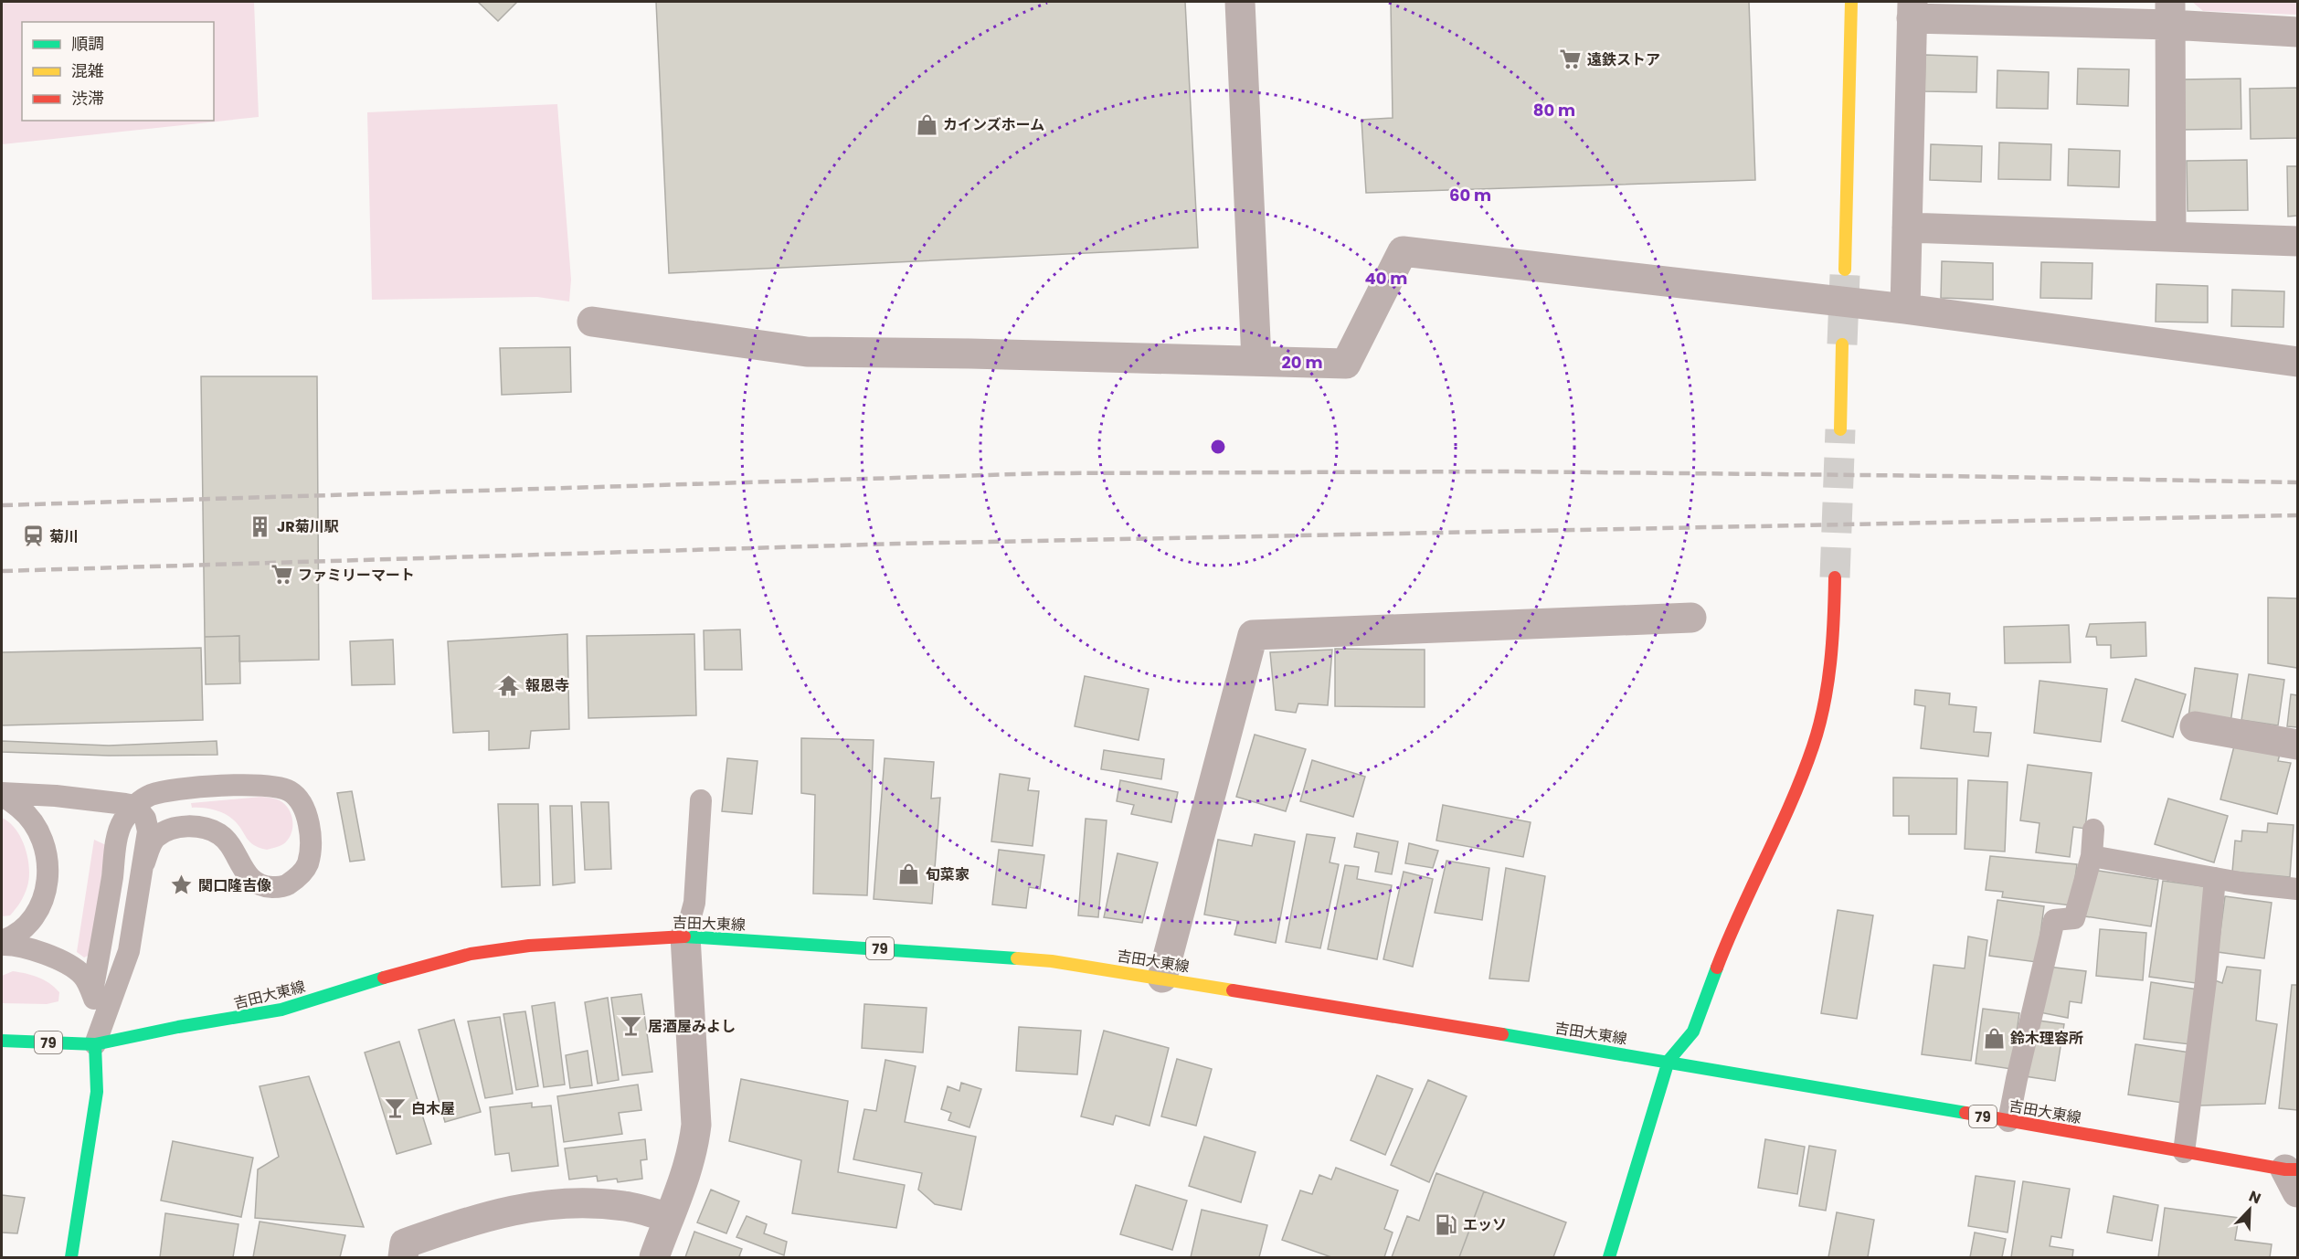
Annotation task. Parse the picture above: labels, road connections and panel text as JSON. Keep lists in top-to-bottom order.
{
  "streets": {
    "main road": ["吉田大東線", "79"]
  },
  "places": {
    "supermarket": ["遠鉄ストア", "ファミリーマート"],
    "shop": ["カインズホーム", "旬菜家", "鈴木理容所"],
    "building": ["JR菊川駅"],
    "station": ["菊川"],
    "temple": ["報恩寺"],
    "place": ["関口隆吉像"],
    "bar": ["居酒屋みよし", "白木屋"],
    "fuel station": ["エッソ"]
  },
  "legend": ["順調", "混雑", "渋滞"],
  "north": "top right",
  "rings": [
    "80 m",
    "60 m",
    "40 m",
    "20 m"
  ]
}
